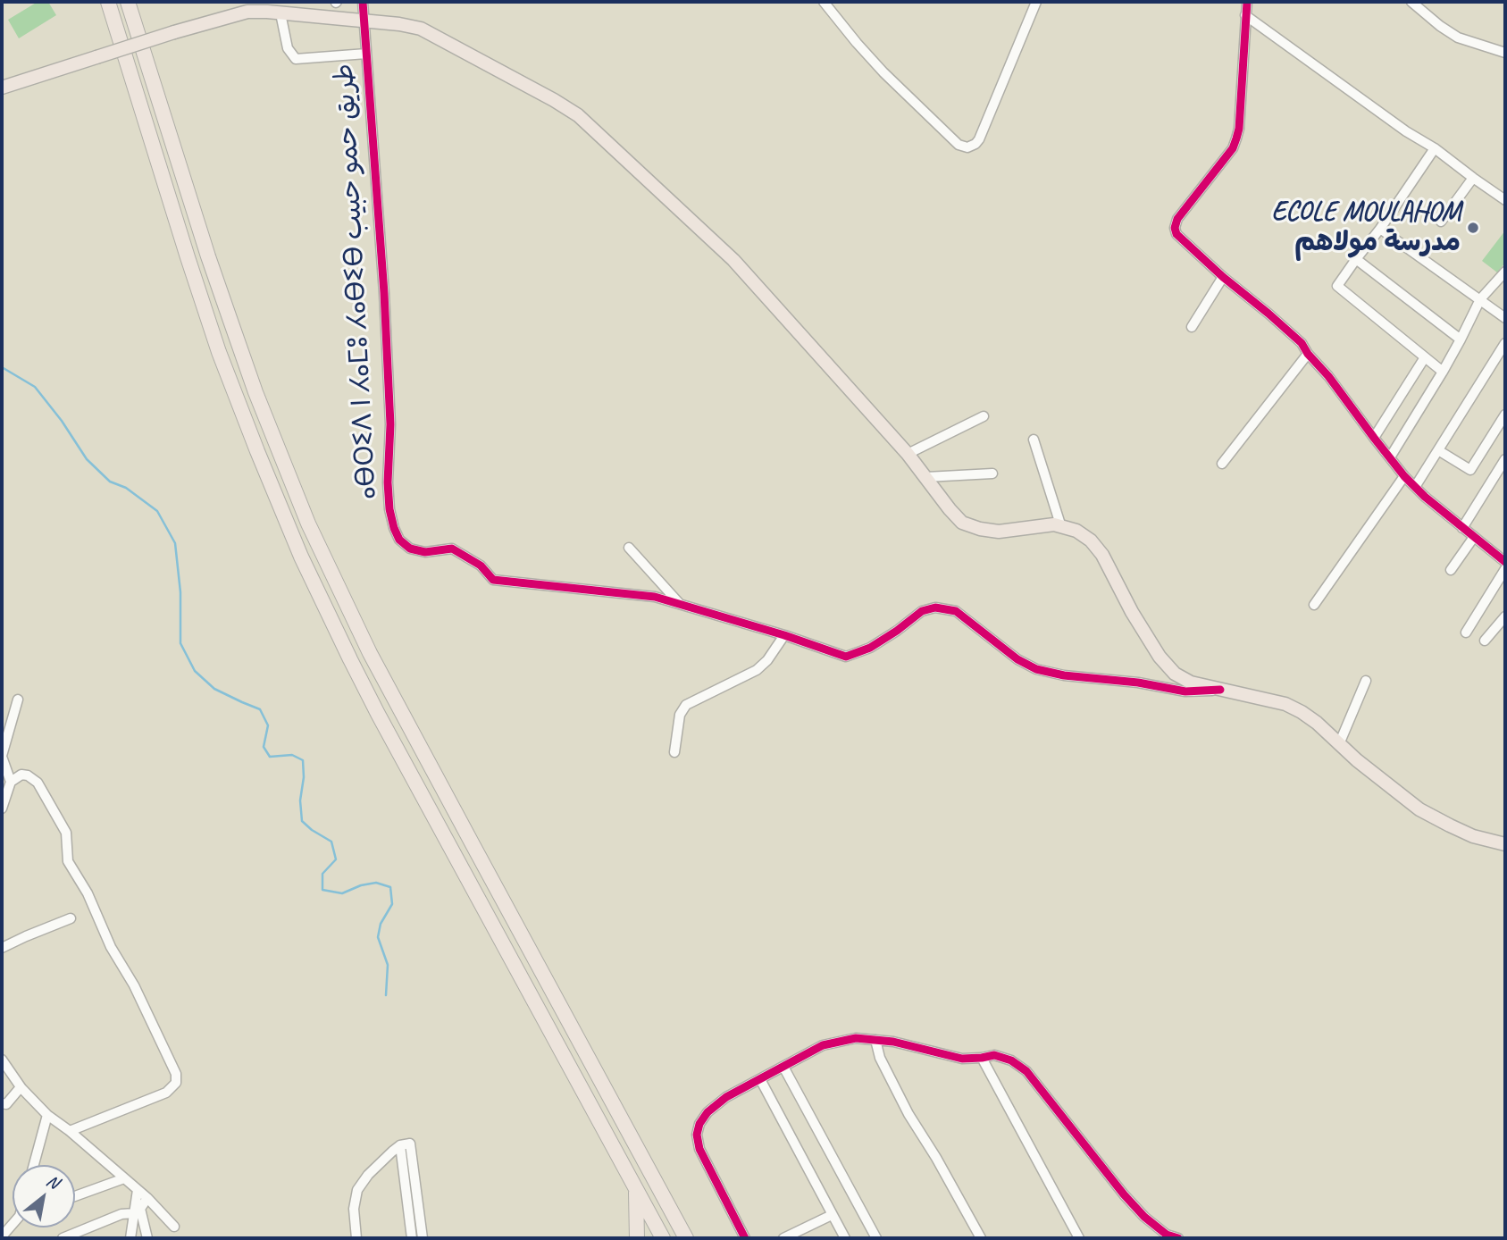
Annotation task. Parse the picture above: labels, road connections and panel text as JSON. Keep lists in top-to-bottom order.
{
  "streets": {
    "street": ["ⴰⴱⵔⵉⴷ ⵏ ⵃⴰⵎⵓ ⵃⴰⴱⵉⴱ طريق حمو حبيب"]
  },
  "places": ["ECOLE MOULAHOM مدرسة مولاهم"],
  "north": "top right"
}
